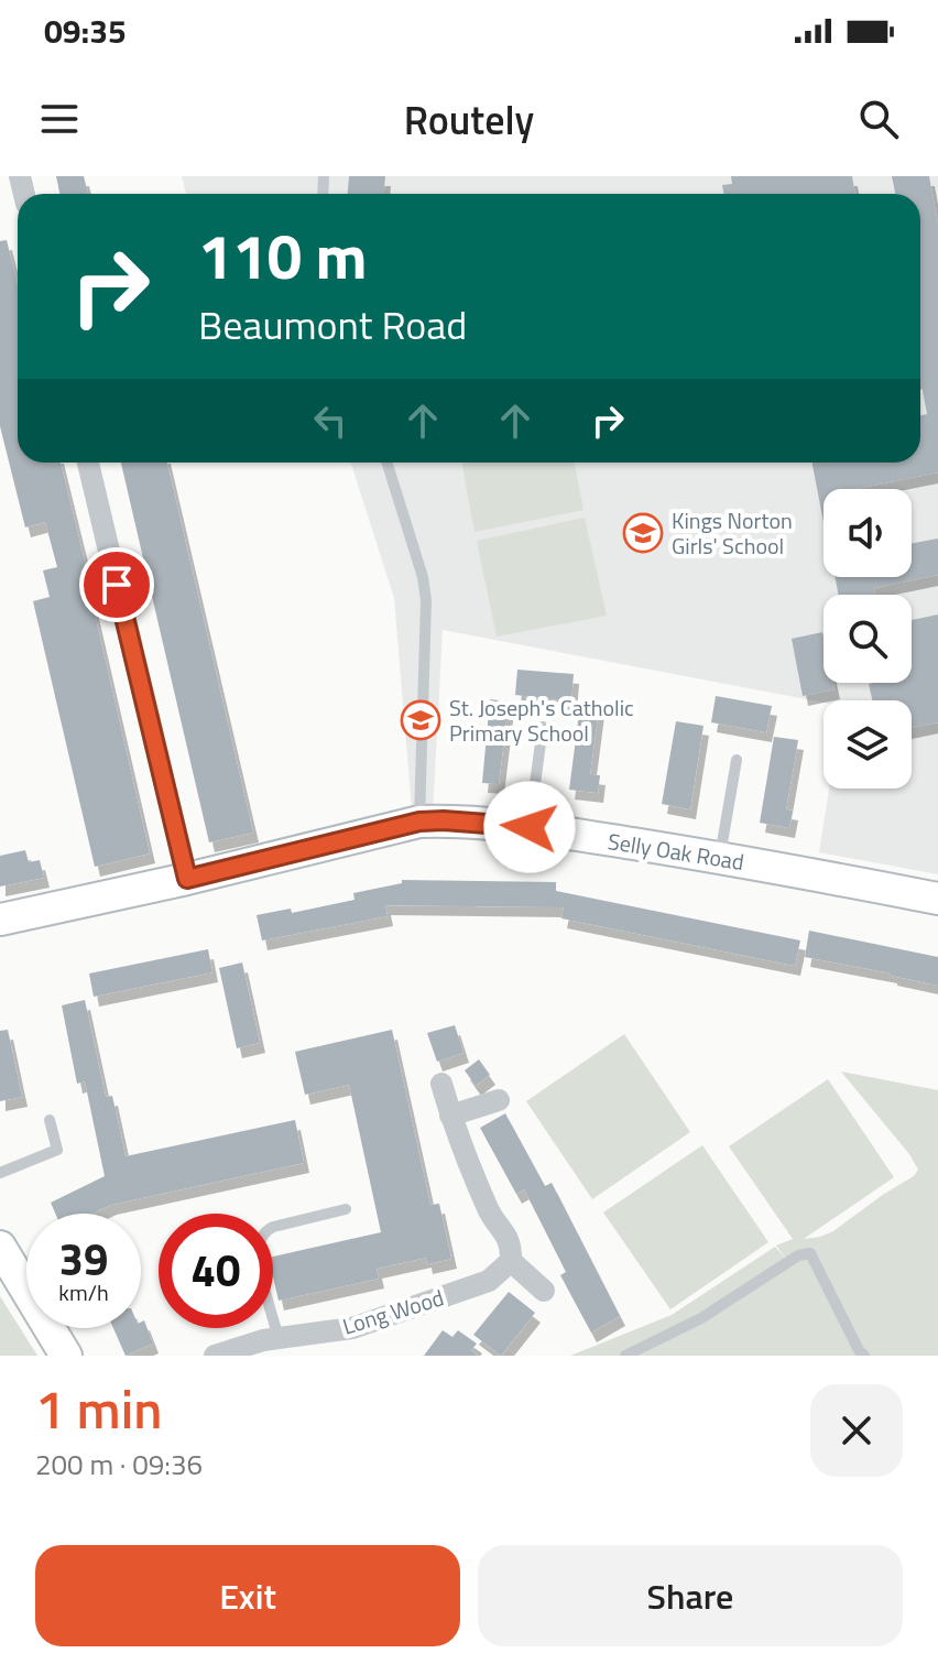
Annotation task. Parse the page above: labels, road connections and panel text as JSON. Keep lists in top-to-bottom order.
{
  "streets": {
    "street": ["Selly Oak Road", "Long Wood"]
  },
  "places": {
    "school or university": ["Kings Norton Girls' School", "St. Joseph's Catholic Primary School"]
  },
  "page": {
    "status": "09:35",
    "header": "Routely",
    "turn": ["110 m", "Beaumont Road"],
    "speed": "39 km/h",
    "limit": "40",
    "heading": ["1 min", "200 m · 09:36"],
    "buttons": ["Exit", "Share"]
  }
}
